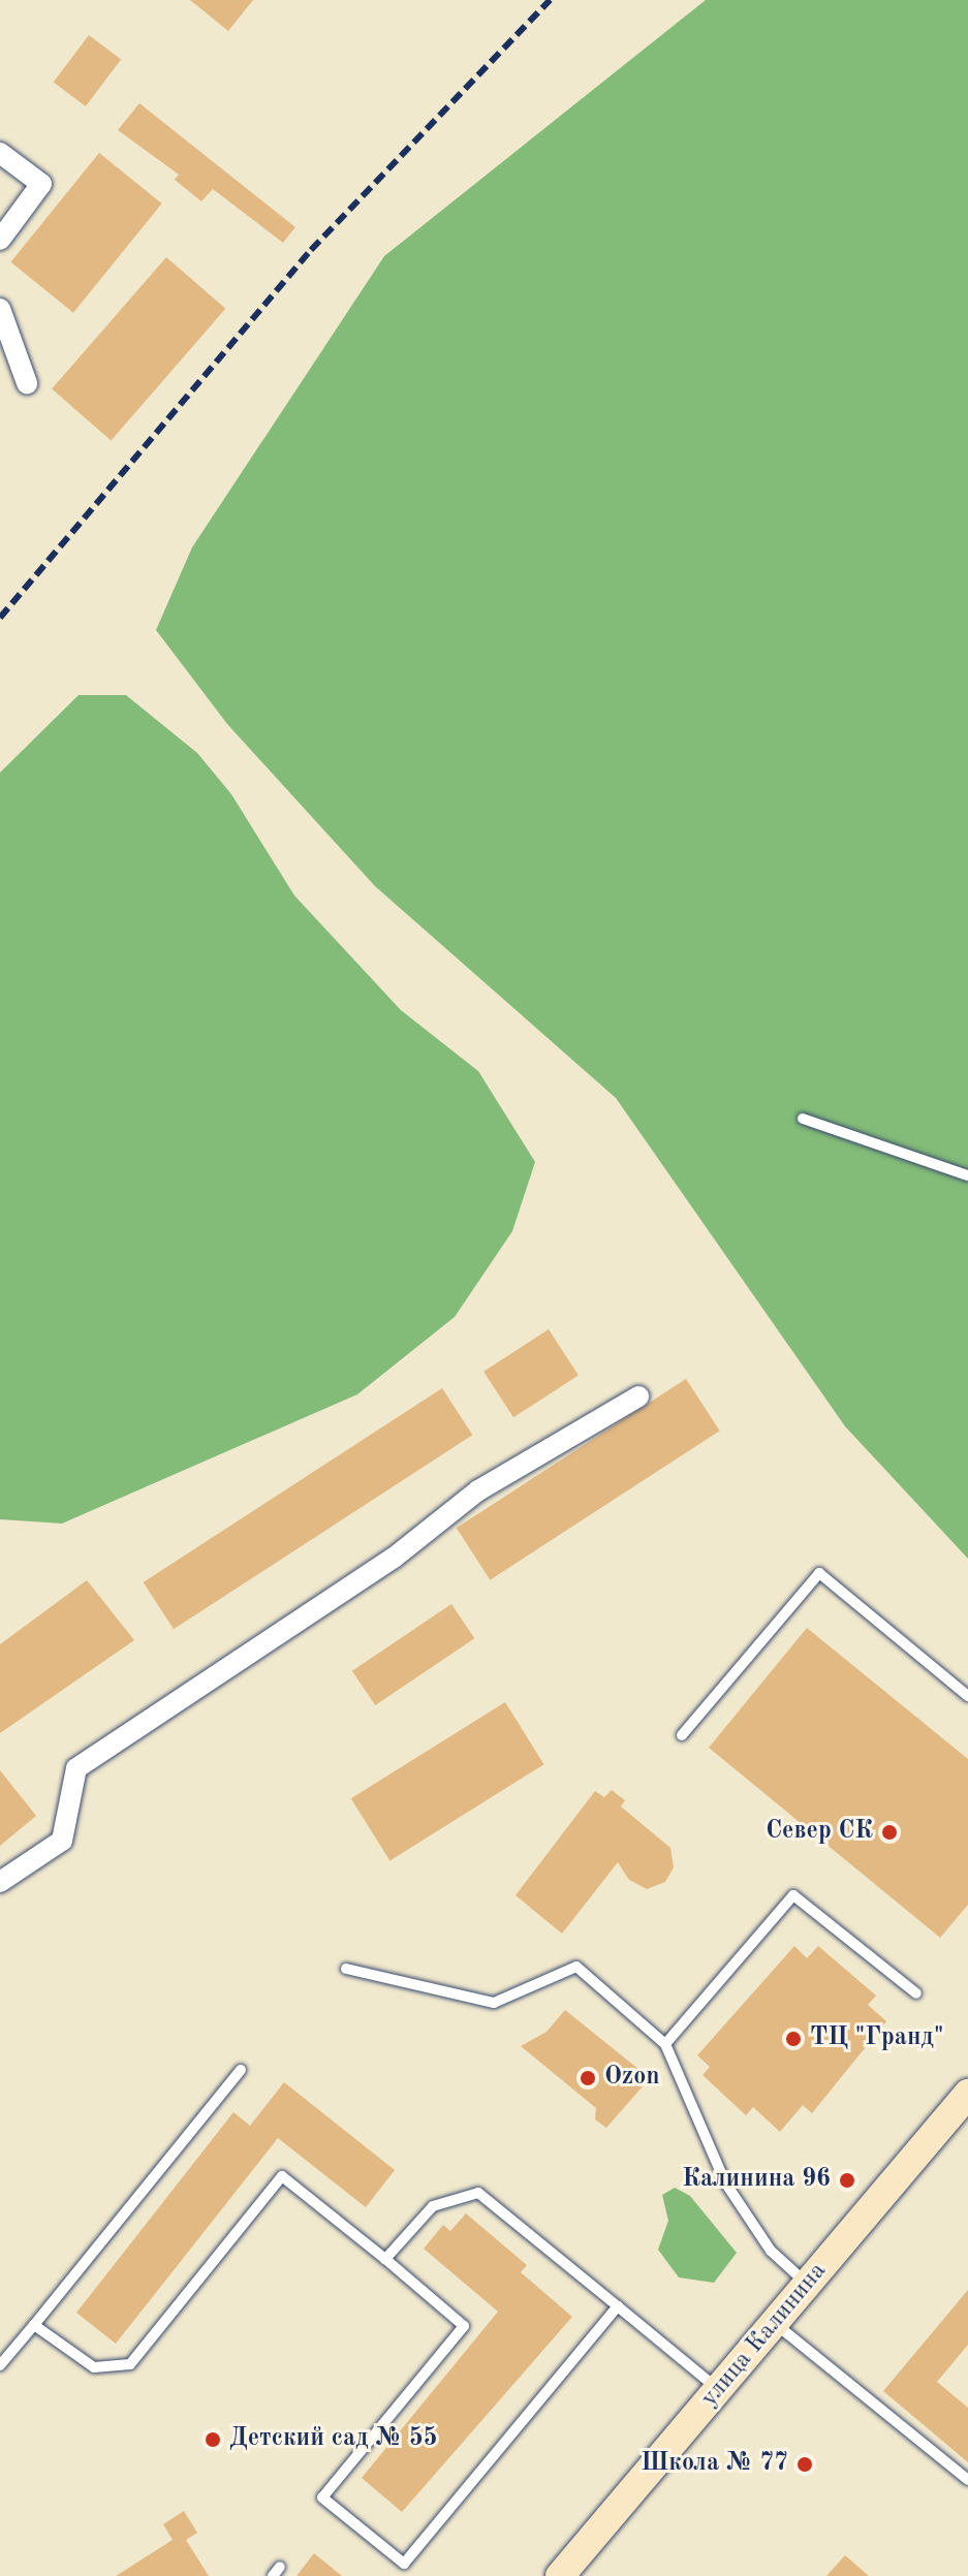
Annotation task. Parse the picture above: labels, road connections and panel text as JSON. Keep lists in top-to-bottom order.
{
  "streets": {
    "main road": ["улица Калинина"]
  },
  "places": [
    "Север СК",
    "ТЦ \"Гранд\"",
    "Ozon",
    "Калинина 96",
    "Детский сад № 55",
    "Школа № 77"
  ]
}
